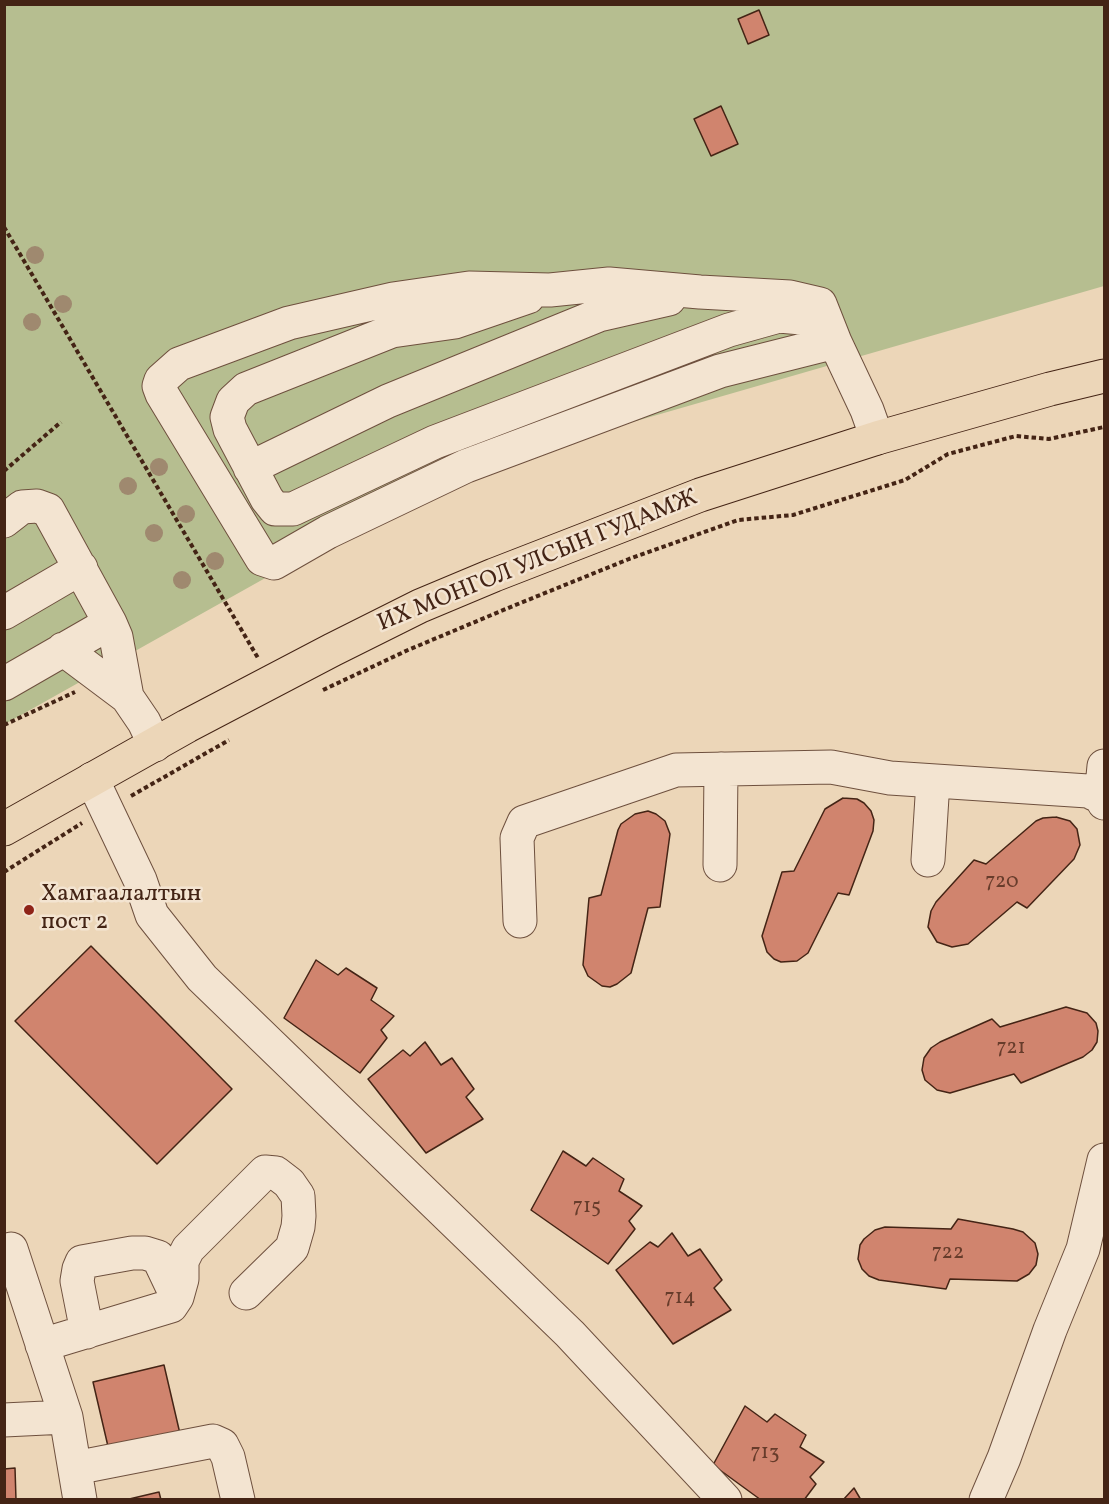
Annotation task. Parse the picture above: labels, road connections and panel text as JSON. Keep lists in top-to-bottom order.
{
  "streets": {
    "main road": ["ИХ МОНГОЛ УЛСЫН ГУДАМЖ"]
  },
  "places": ["Хамгаалалтын пост 2"],
  "house_numbers": [
    "720",
    "721",
    "715",
    "722",
    "714",
    "713"
  ]
}
